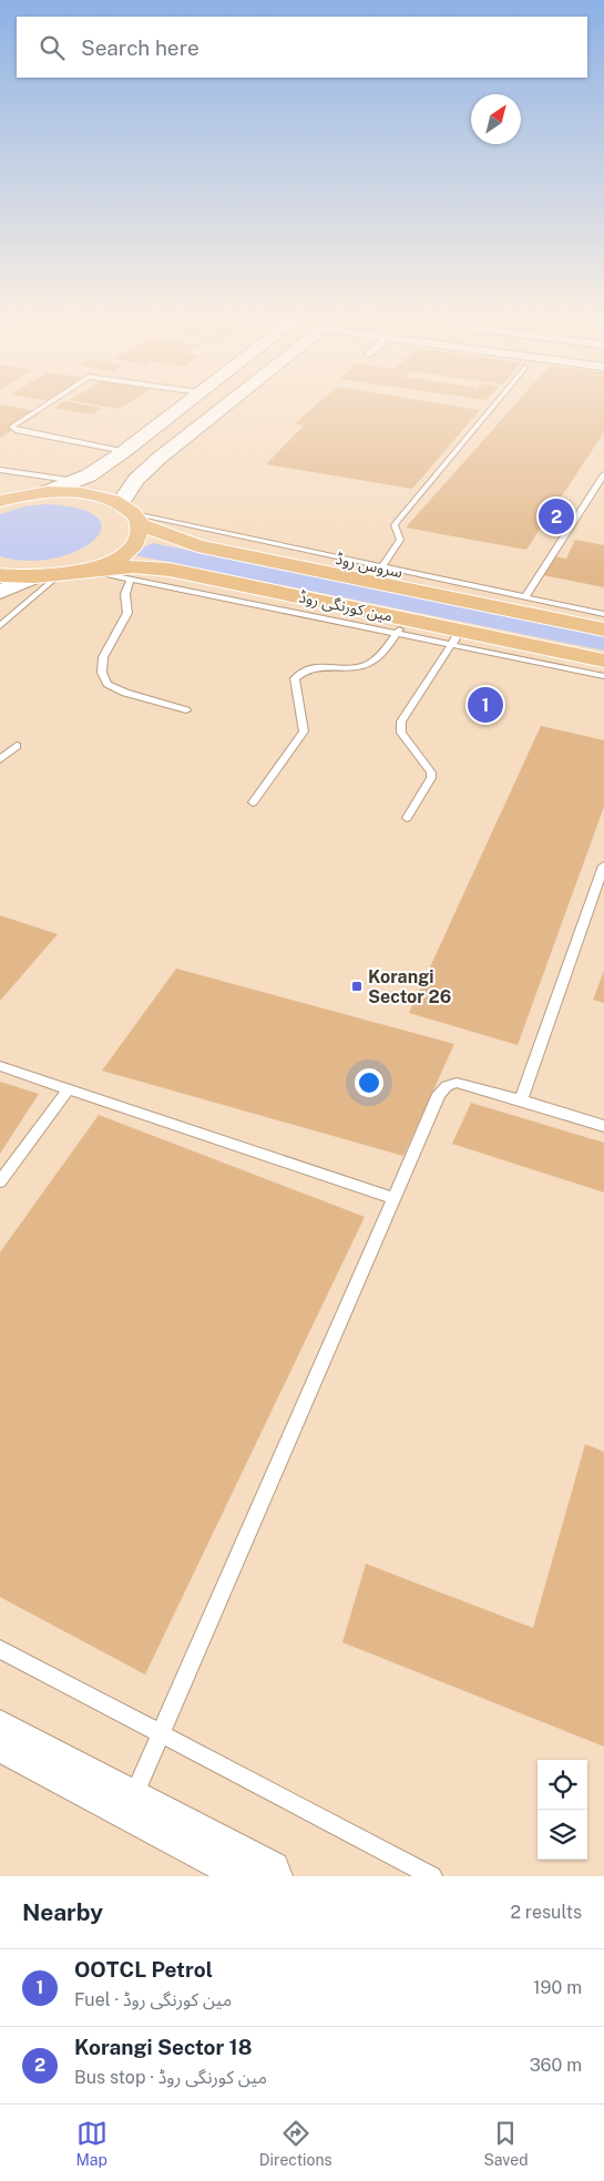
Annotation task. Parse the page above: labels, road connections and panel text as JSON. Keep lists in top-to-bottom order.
{
  "streets": {
    "main road": ["مین کورنگی روڈ"],
    "lane": ["سروس روڈ"]
  },
  "crossings": [
    ["سروس روڈ", "مین کورنگی روڈ"]
  ],
  "places": {
    "transit": ["Korangi Sector 26"]
  },
  "north": "top right",
  "page": {
    "search": "Search here",
    "pins": ["2", "1"],
    "heading": ["Nearby", "2 results"],
    "list": [
      {
        "mark": "1",
        "name": "OOTCL Petrol",
        "note": "Fuel · مین کورنگی روڈ",
        "value": "190 m"
      },
      {
        "mark": "2",
        "name": "Korangi Sector 18",
        "note": "Bus stop · مین کورنگی روڈ",
        "value": "360 m"
      }
    ],
    "nav": ["Map", "Directions", "Saved"]
  }
}
